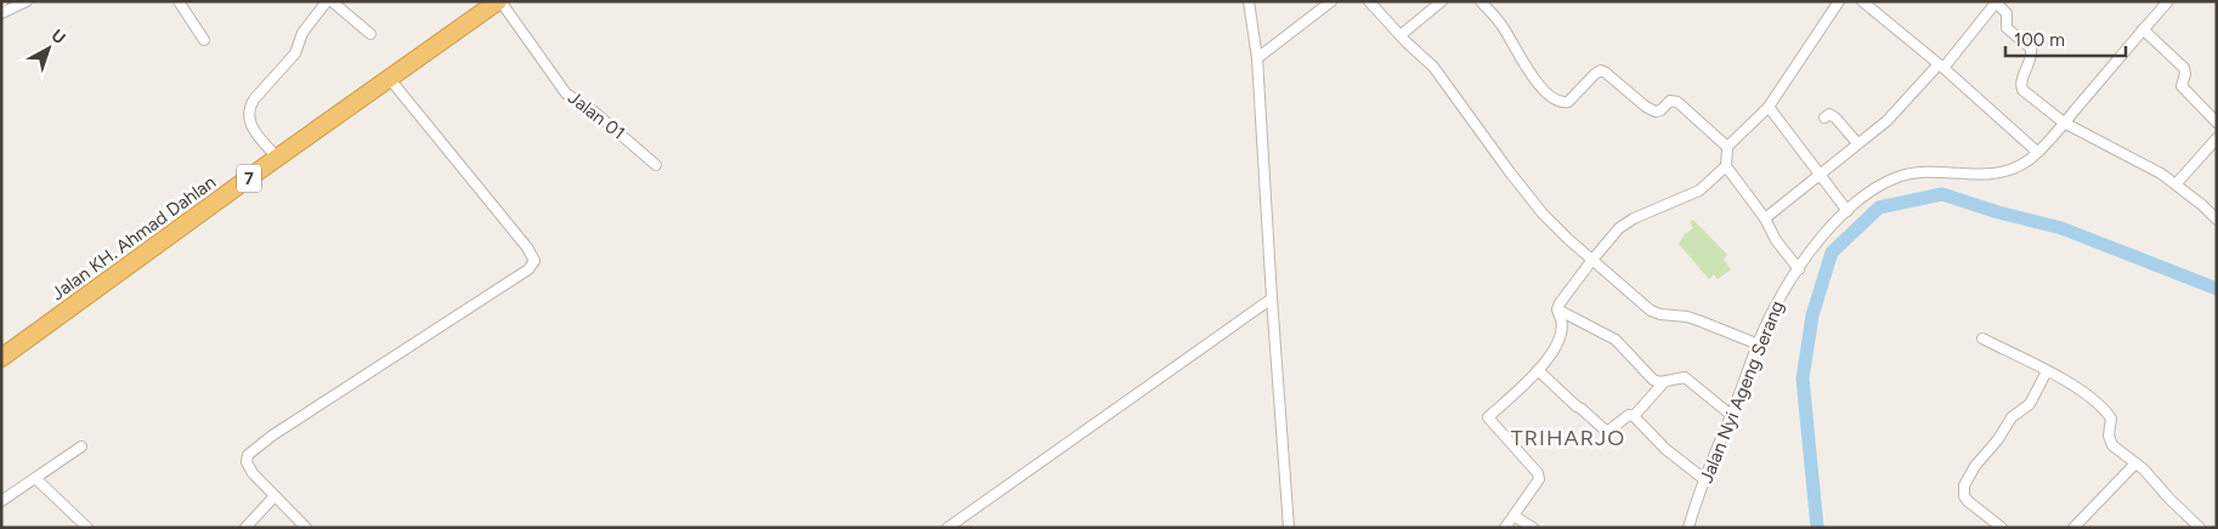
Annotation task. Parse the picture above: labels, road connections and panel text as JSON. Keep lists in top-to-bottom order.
{
  "streets": {
    "highway": ["7", "Jalan KH. Ahmad Dahlan"],
    "street": ["Jalan 01", "Jalan Nyi Ageng Serang"]
  },
  "crossings": [
    ["Jalan 01", "Jalan KH. Ahmad Dahlan"]
  ],
  "districts": ["TRIHARJO"],
  "scale_bar": "100 m",
  "north": "top right"
}
